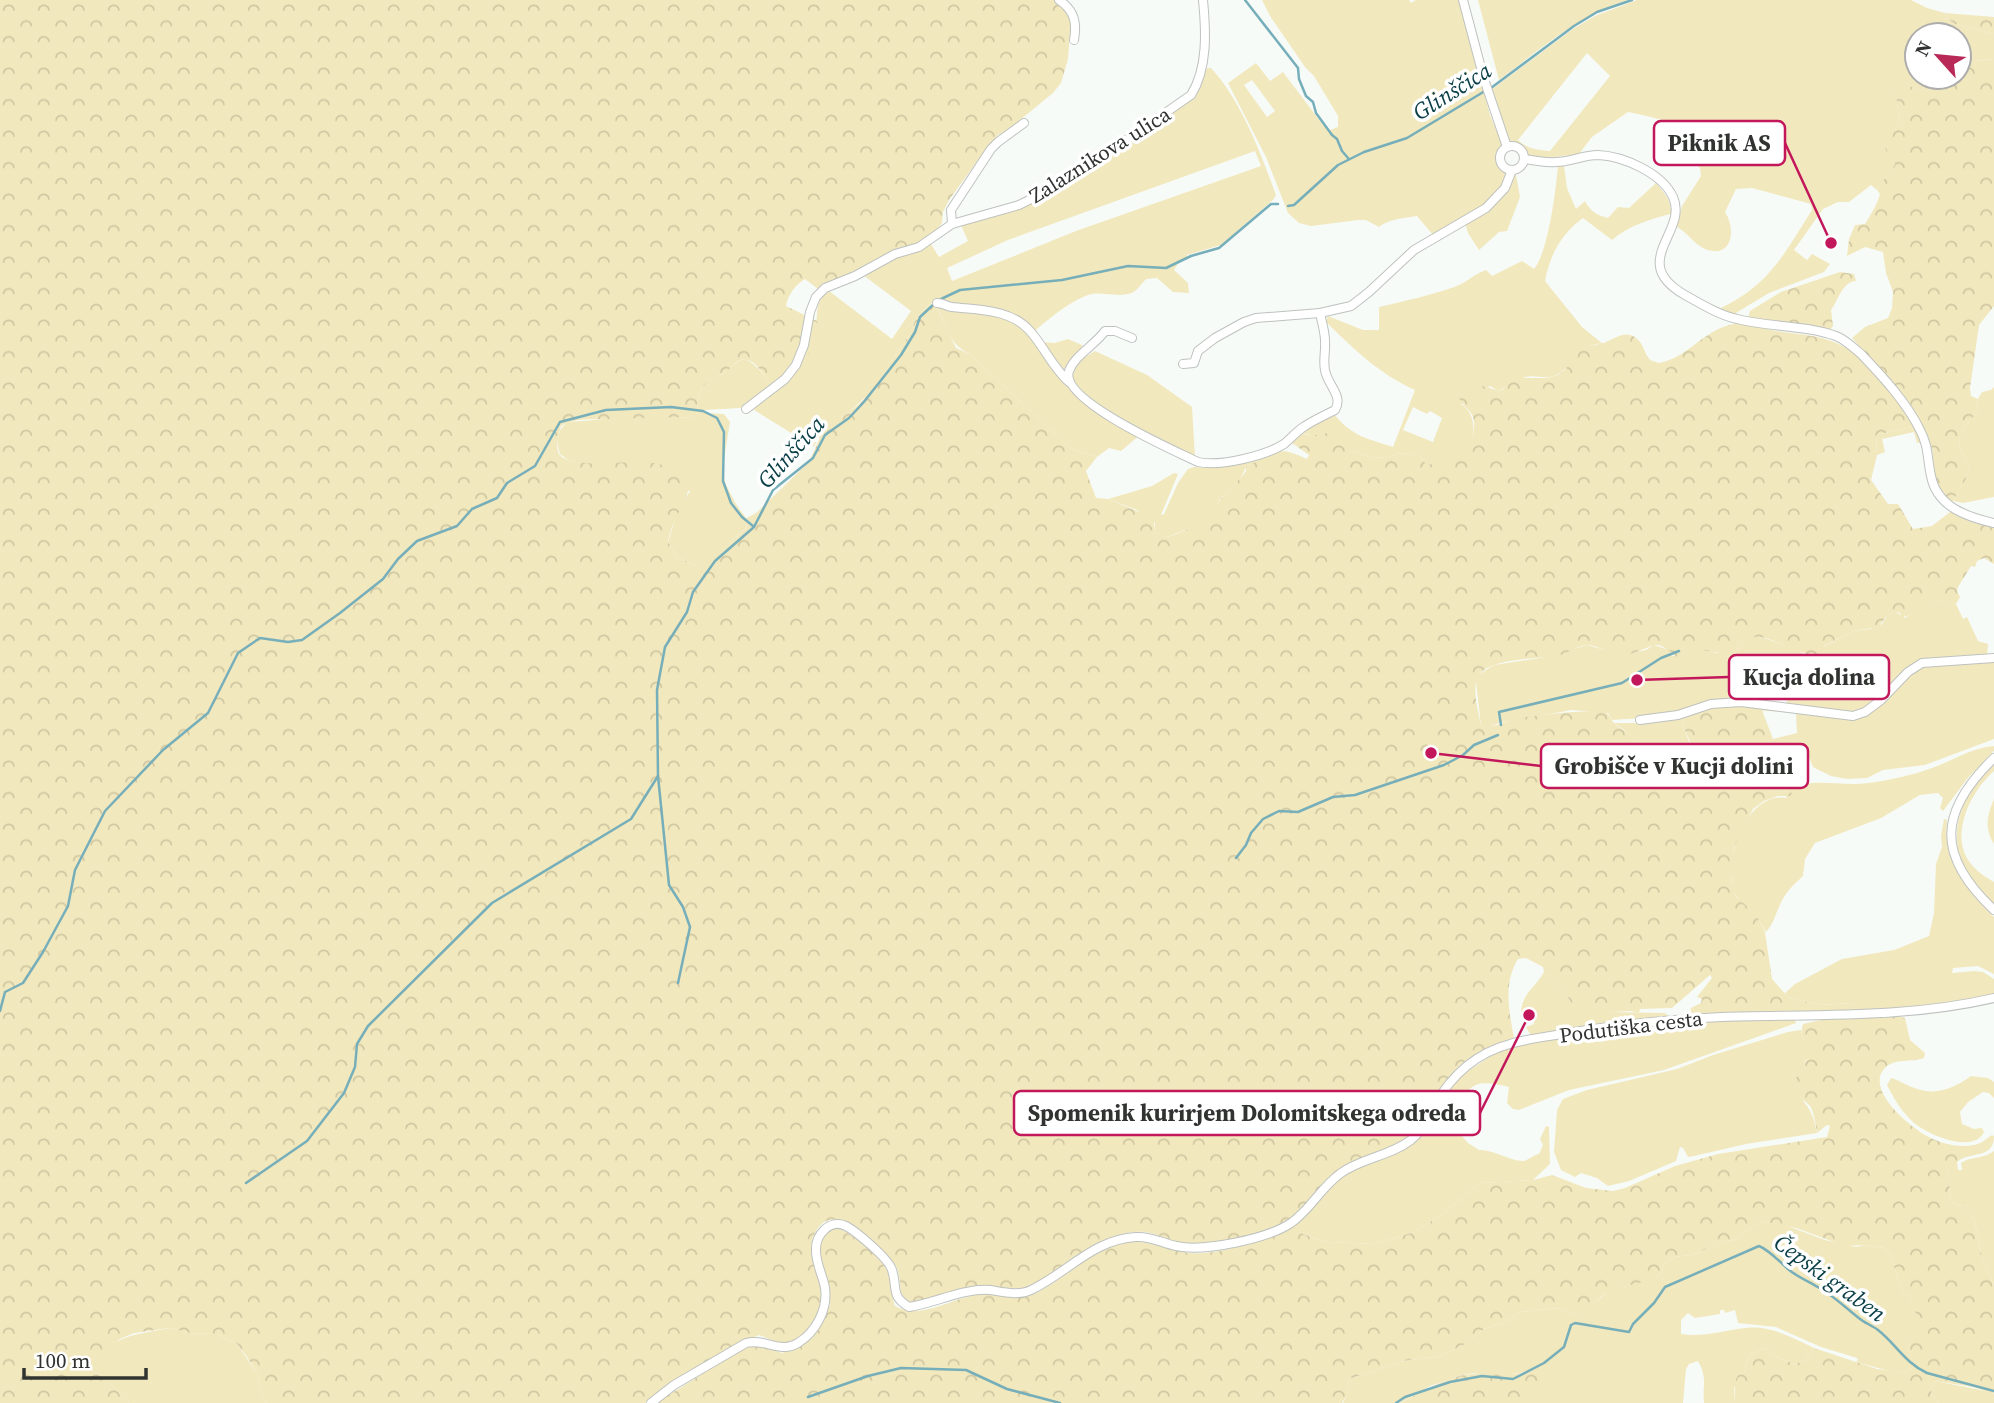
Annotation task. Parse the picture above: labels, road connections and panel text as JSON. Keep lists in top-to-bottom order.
{
  "streets": {
    "street": ["Zalaznikova ulica", "Podutiška cesta"]
  },
  "water": ["Glinščica", "Čepski graben"],
  "places": [
    "Piknik AS",
    "Kucja dolina",
    "Grobišče v Kucji dolini",
    "Spomenik kurirjem Dolomitskega odreda"
  ],
  "scale_bar": "100 m",
  "north": "top left"
}
